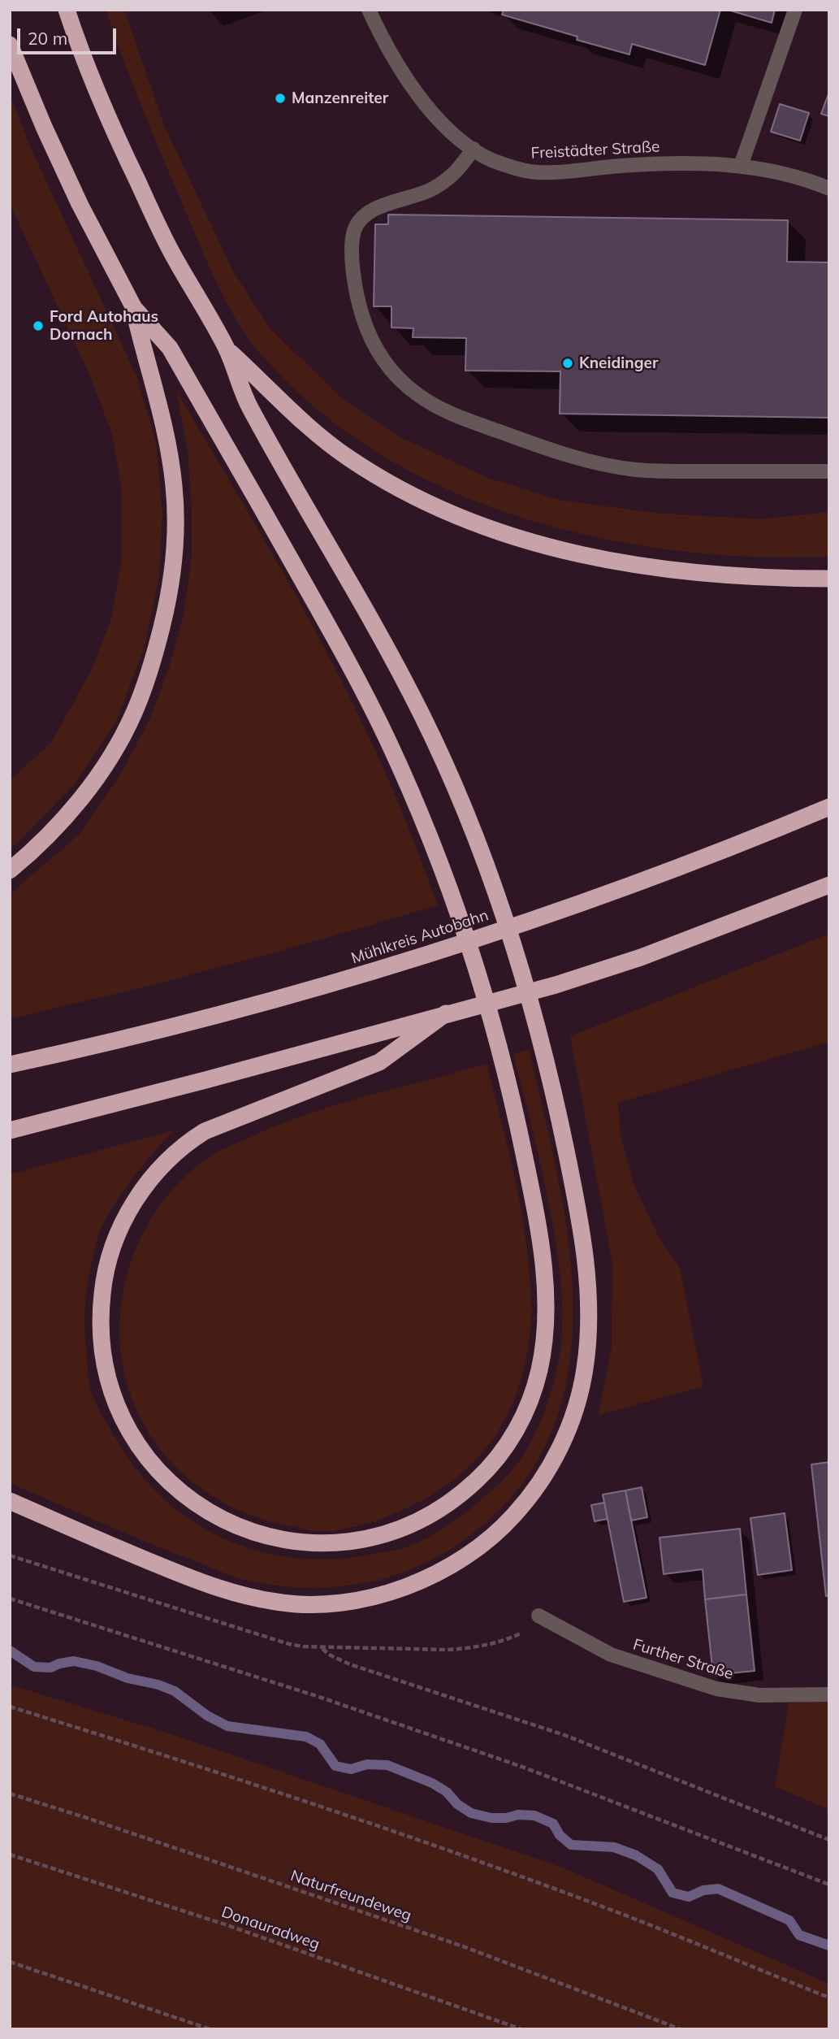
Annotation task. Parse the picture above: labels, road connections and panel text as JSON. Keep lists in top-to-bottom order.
{
  "streets": {
    "highway": ["Mühlkreis Autobahn"],
    "street": ["Freistädter Straße", "Further Straße"],
    "path": ["Naturfreundeweg", "Donauradweg"]
  },
  "places": ["Manzenreiter", "Ford Autohaus Dornach", "Kneidinger"],
  "scale_bar": "20 m"
}
